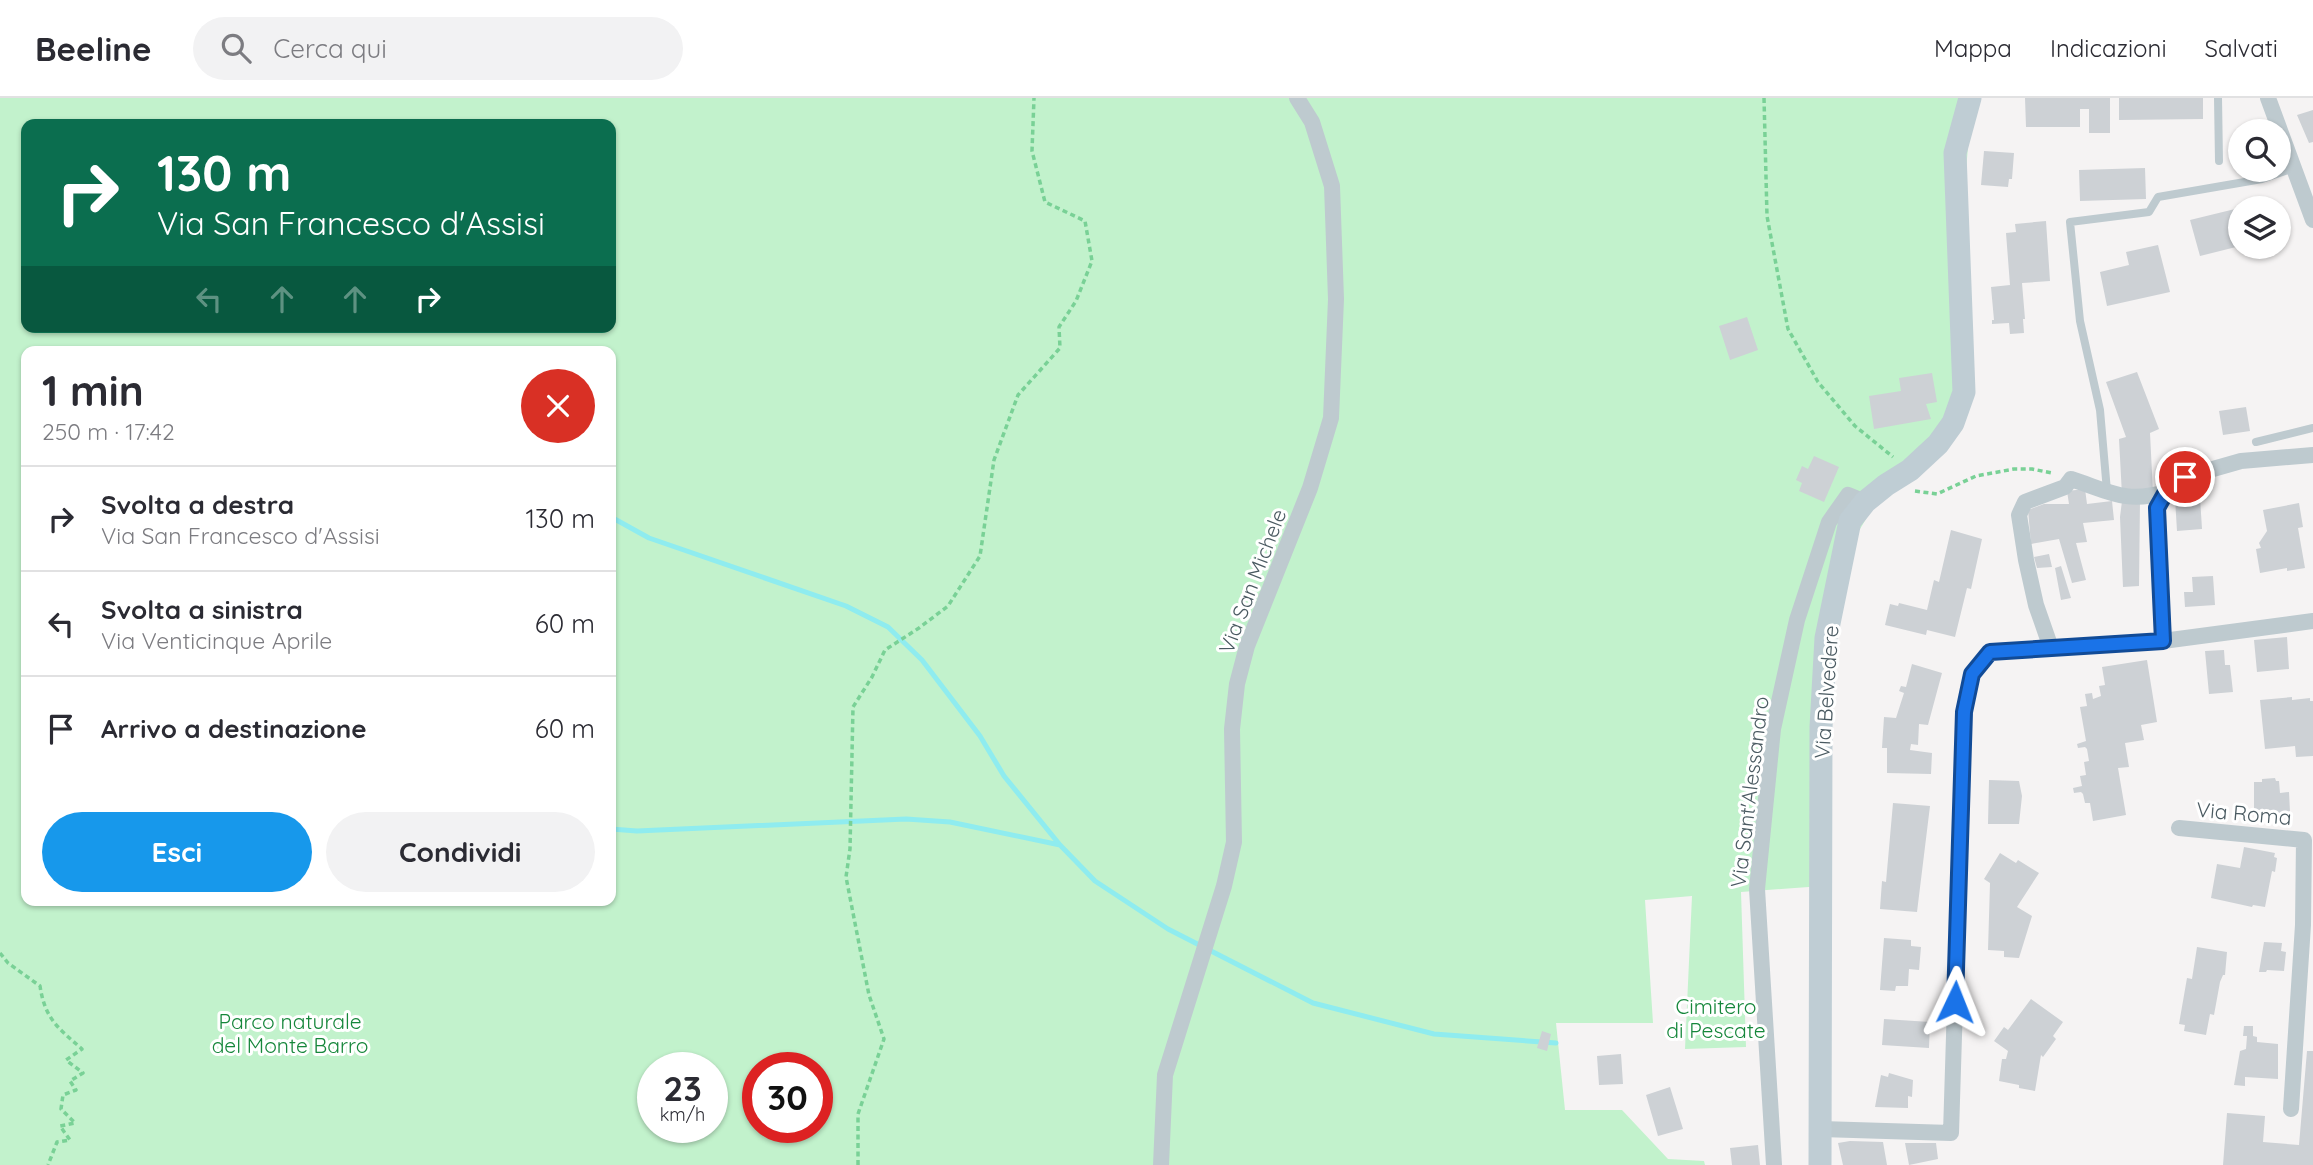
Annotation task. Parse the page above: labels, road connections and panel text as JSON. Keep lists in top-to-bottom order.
{
  "streets": {
    "main road": ["Via Belvedere"],
    "street": ["Via San Michele", "Via Sant'Alessandro", "Via Roma"]
  },
  "crossings": [
    ["Via Belvedere", "Via Sant'Alessandro"]
  ],
  "parks": ["Cimitero di Pescate", "Parco naturale del Monte Barro"],
  "page": {
    "header": "Beeline",
    "search": "Cerca qui",
    "nav": ["Mappa", "Indicazioni", "Salvati"],
    "turn": ["130 m", "Via San Francesco d'Assisi"],
    "heading": ["1 min", "250 m · 17:42"],
    "list": [
      {
        "name": "Svolta a destra",
        "note": "Via San Francesco d'Assisi",
        "value": "130 m"
      },
      {
        "name": "Svolta a sinistra",
        "note": "Via Venticinque Aprile",
        "value": "60 m"
      },
      {
        "name": "Arrivo a destinazione",
        "value": "60 m"
      }
    ],
    "buttons": ["Esci", "Condividi"],
    "speed": "23 km/h",
    "limit": "30"
  }
}
